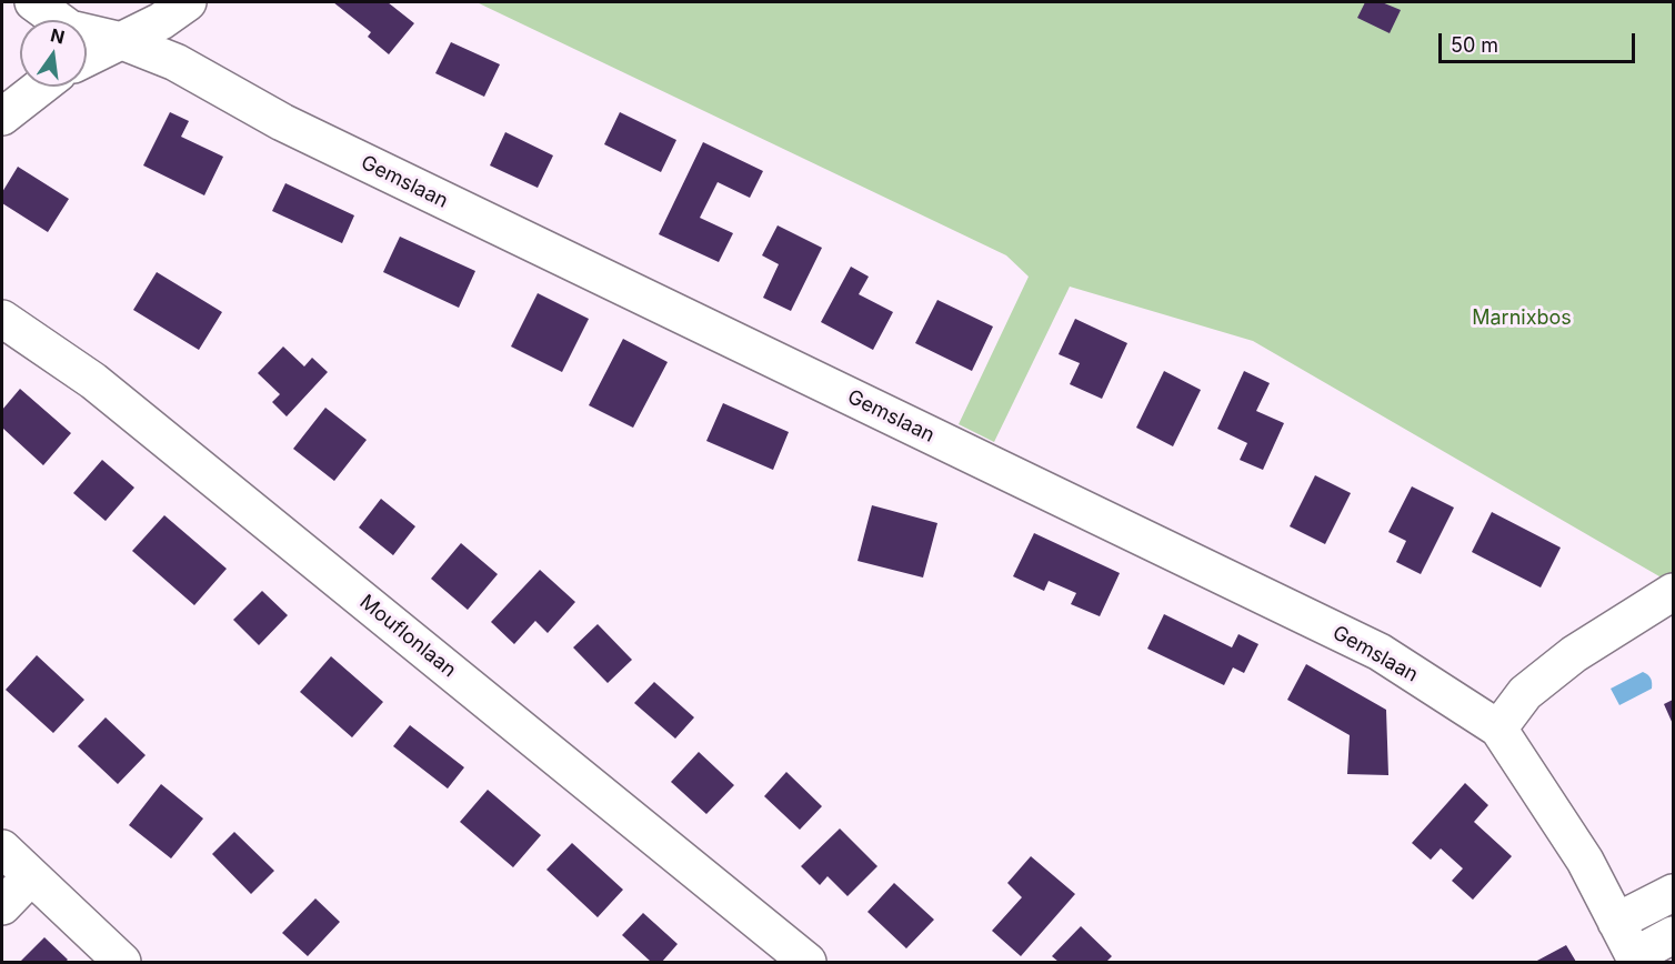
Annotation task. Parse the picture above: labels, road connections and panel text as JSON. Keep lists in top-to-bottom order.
{
  "streets": {
    "street": ["Gemslaan", "Mouflonlaan"]
  },
  "parks": ["Marnixbos"],
  "scale_bar": "50 m",
  "north": "top"
}
